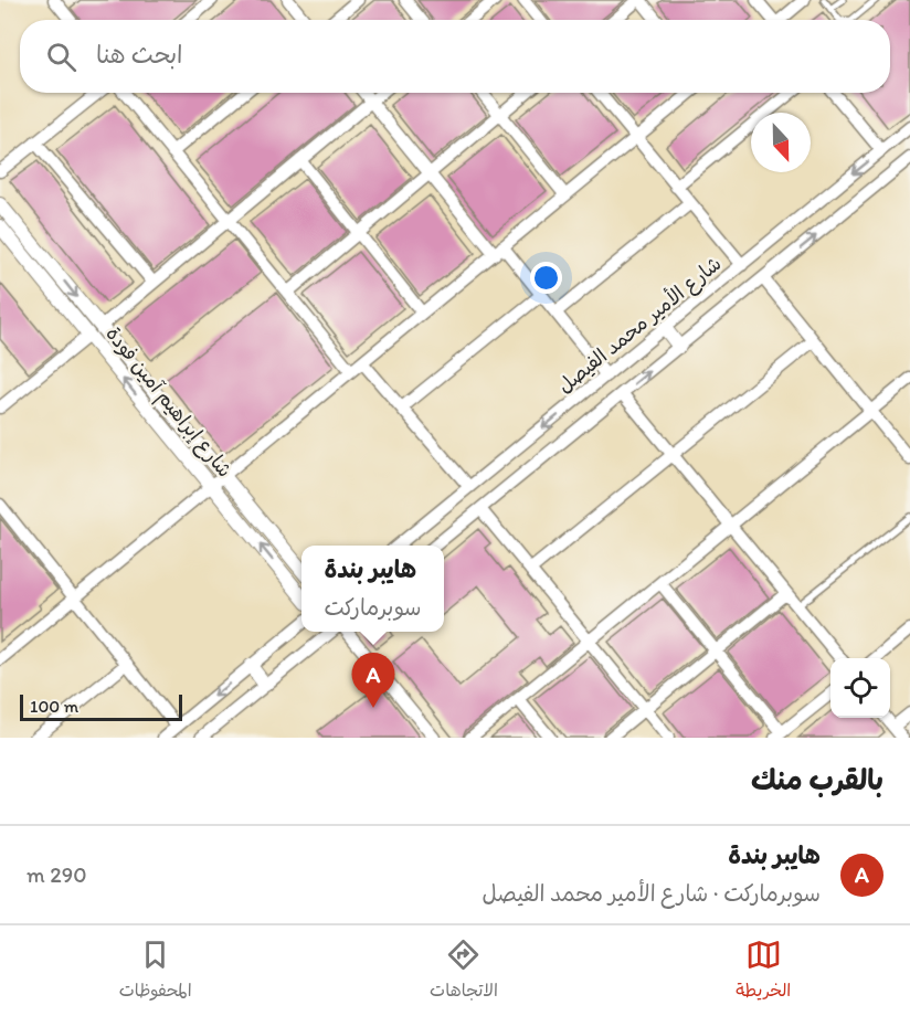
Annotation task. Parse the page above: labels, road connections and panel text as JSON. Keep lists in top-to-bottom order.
{
  "streets": {
    "street": ["شارع الأمير محمد الفيصل", "شارع إبراهيم آمين فودة"]
  },
  "scale_bar": "100 m",
  "north": "bottom",
  "page": {
    "search": "ابحث هنا",
    "popup": ["هايبر بندة", "سوبرماركت"],
    "pins": "A",
    "scale": "100 m",
    "heading": "بالقرب منك",
    "list": [
      {
        "mark": "A",
        "name": "هايبر بندة",
        "note": "سوبرماركت · شارع الأمير محمد الفيصل",
        "value": "290 m"
      }
    ],
    "nav": ["الخريطة", "الاتجاهات", "المحفوظات"]
  }
}
